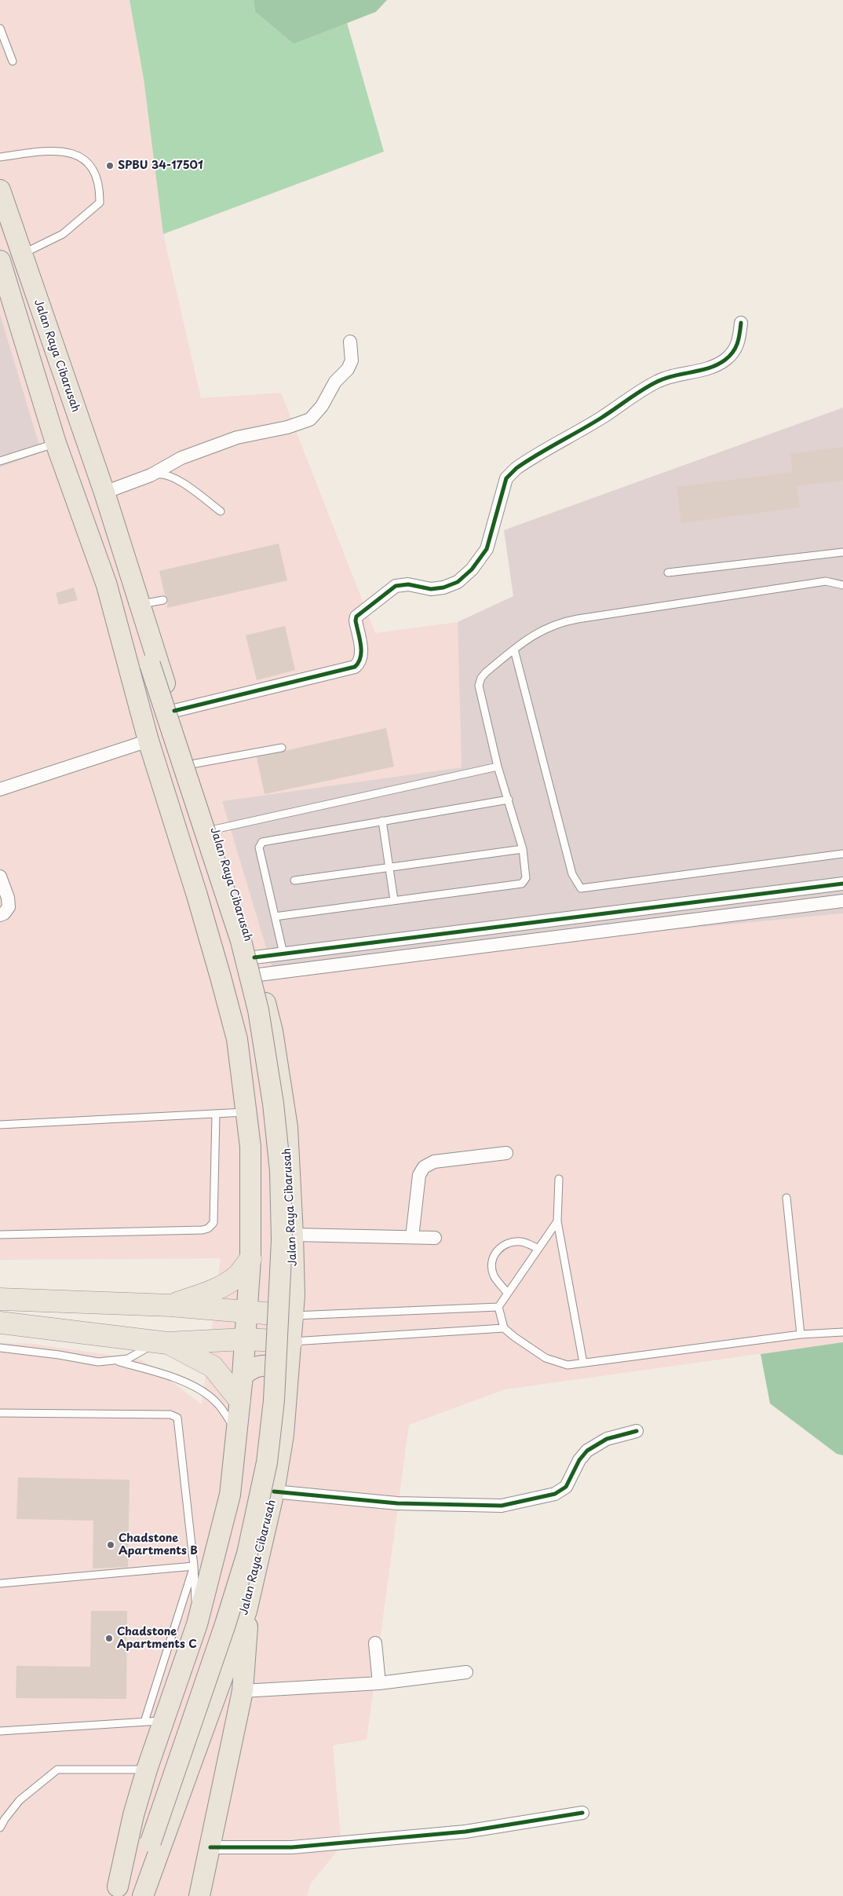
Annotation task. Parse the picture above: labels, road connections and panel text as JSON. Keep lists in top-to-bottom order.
{
  "streets": {
    "main road": ["Jalan Raya Cibarusah"]
  },
  "places": ["SPBU 34-17501", "Chadstone Apartments B", "Chadstone Apartments C"]
}
